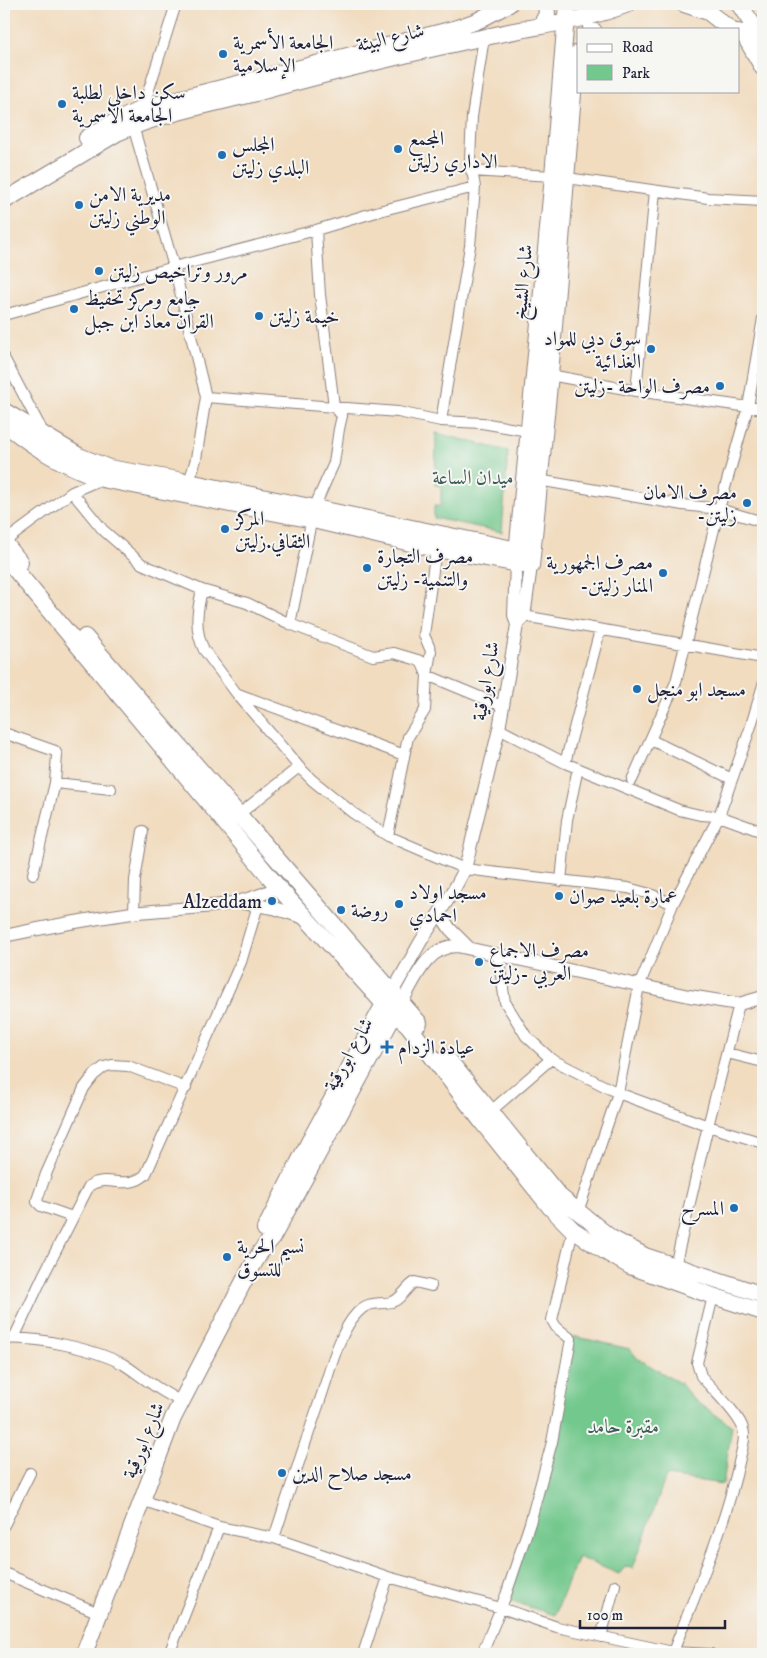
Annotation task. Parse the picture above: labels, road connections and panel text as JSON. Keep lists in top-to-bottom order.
{
  "streets": {
    "main road": ["شارع البيئة", "شارع الشيخ", "شارع ابورقية"]
  },
  "crossings": [
    ["شارع البيئة", "شارع الشيخ"],
    ["شارع الشيخ", "شارع ابورقية"]
  ],
  "parks": ["ميدان الساعة", "مقبرة حامد"],
  "places": {
    "other": [
      "الجامعة الأسمرية الإسلامية",
      "سكن داخلي لطلبة الجامعة اﻻسمرية",
      "المجمع الاداري زليتن",
      "المجلس البلدي زليتن",
      "مديرية الامن الوطني زليتن",
      "مرور وتراخيص زليتن",
      "جامع ومركز تحفيظ القرآن معاذ ابن جبل",
      "خيمة زليتن",
      "سوق دبي للمواد الغذائية",
      "مصرف الواحة -زليتن",
      "مصرف الامان -زليتن",
      "المركز الثقافي.زليتن",
      "مصرف التجارة والتنمية- زليتن",
      "مصرف الجمهورية -المنار زليتن",
      "مسجد ابو منجل",
      "عمارة بلعيد صوان",
      "Alzeddam",
      "مسجد اولاد احمادي",
      "روضة",
      "مصرف الاجماع العربي -زليتن",
      "المسرح",
      "نسيم الحرية للتسوق",
      "مسجد صلاح الدين"
    ],
    "health": ["عيادة الزدام"]
  },
  "legend": ["Road", "Park"],
  "scale_bar": "100 m"
}
